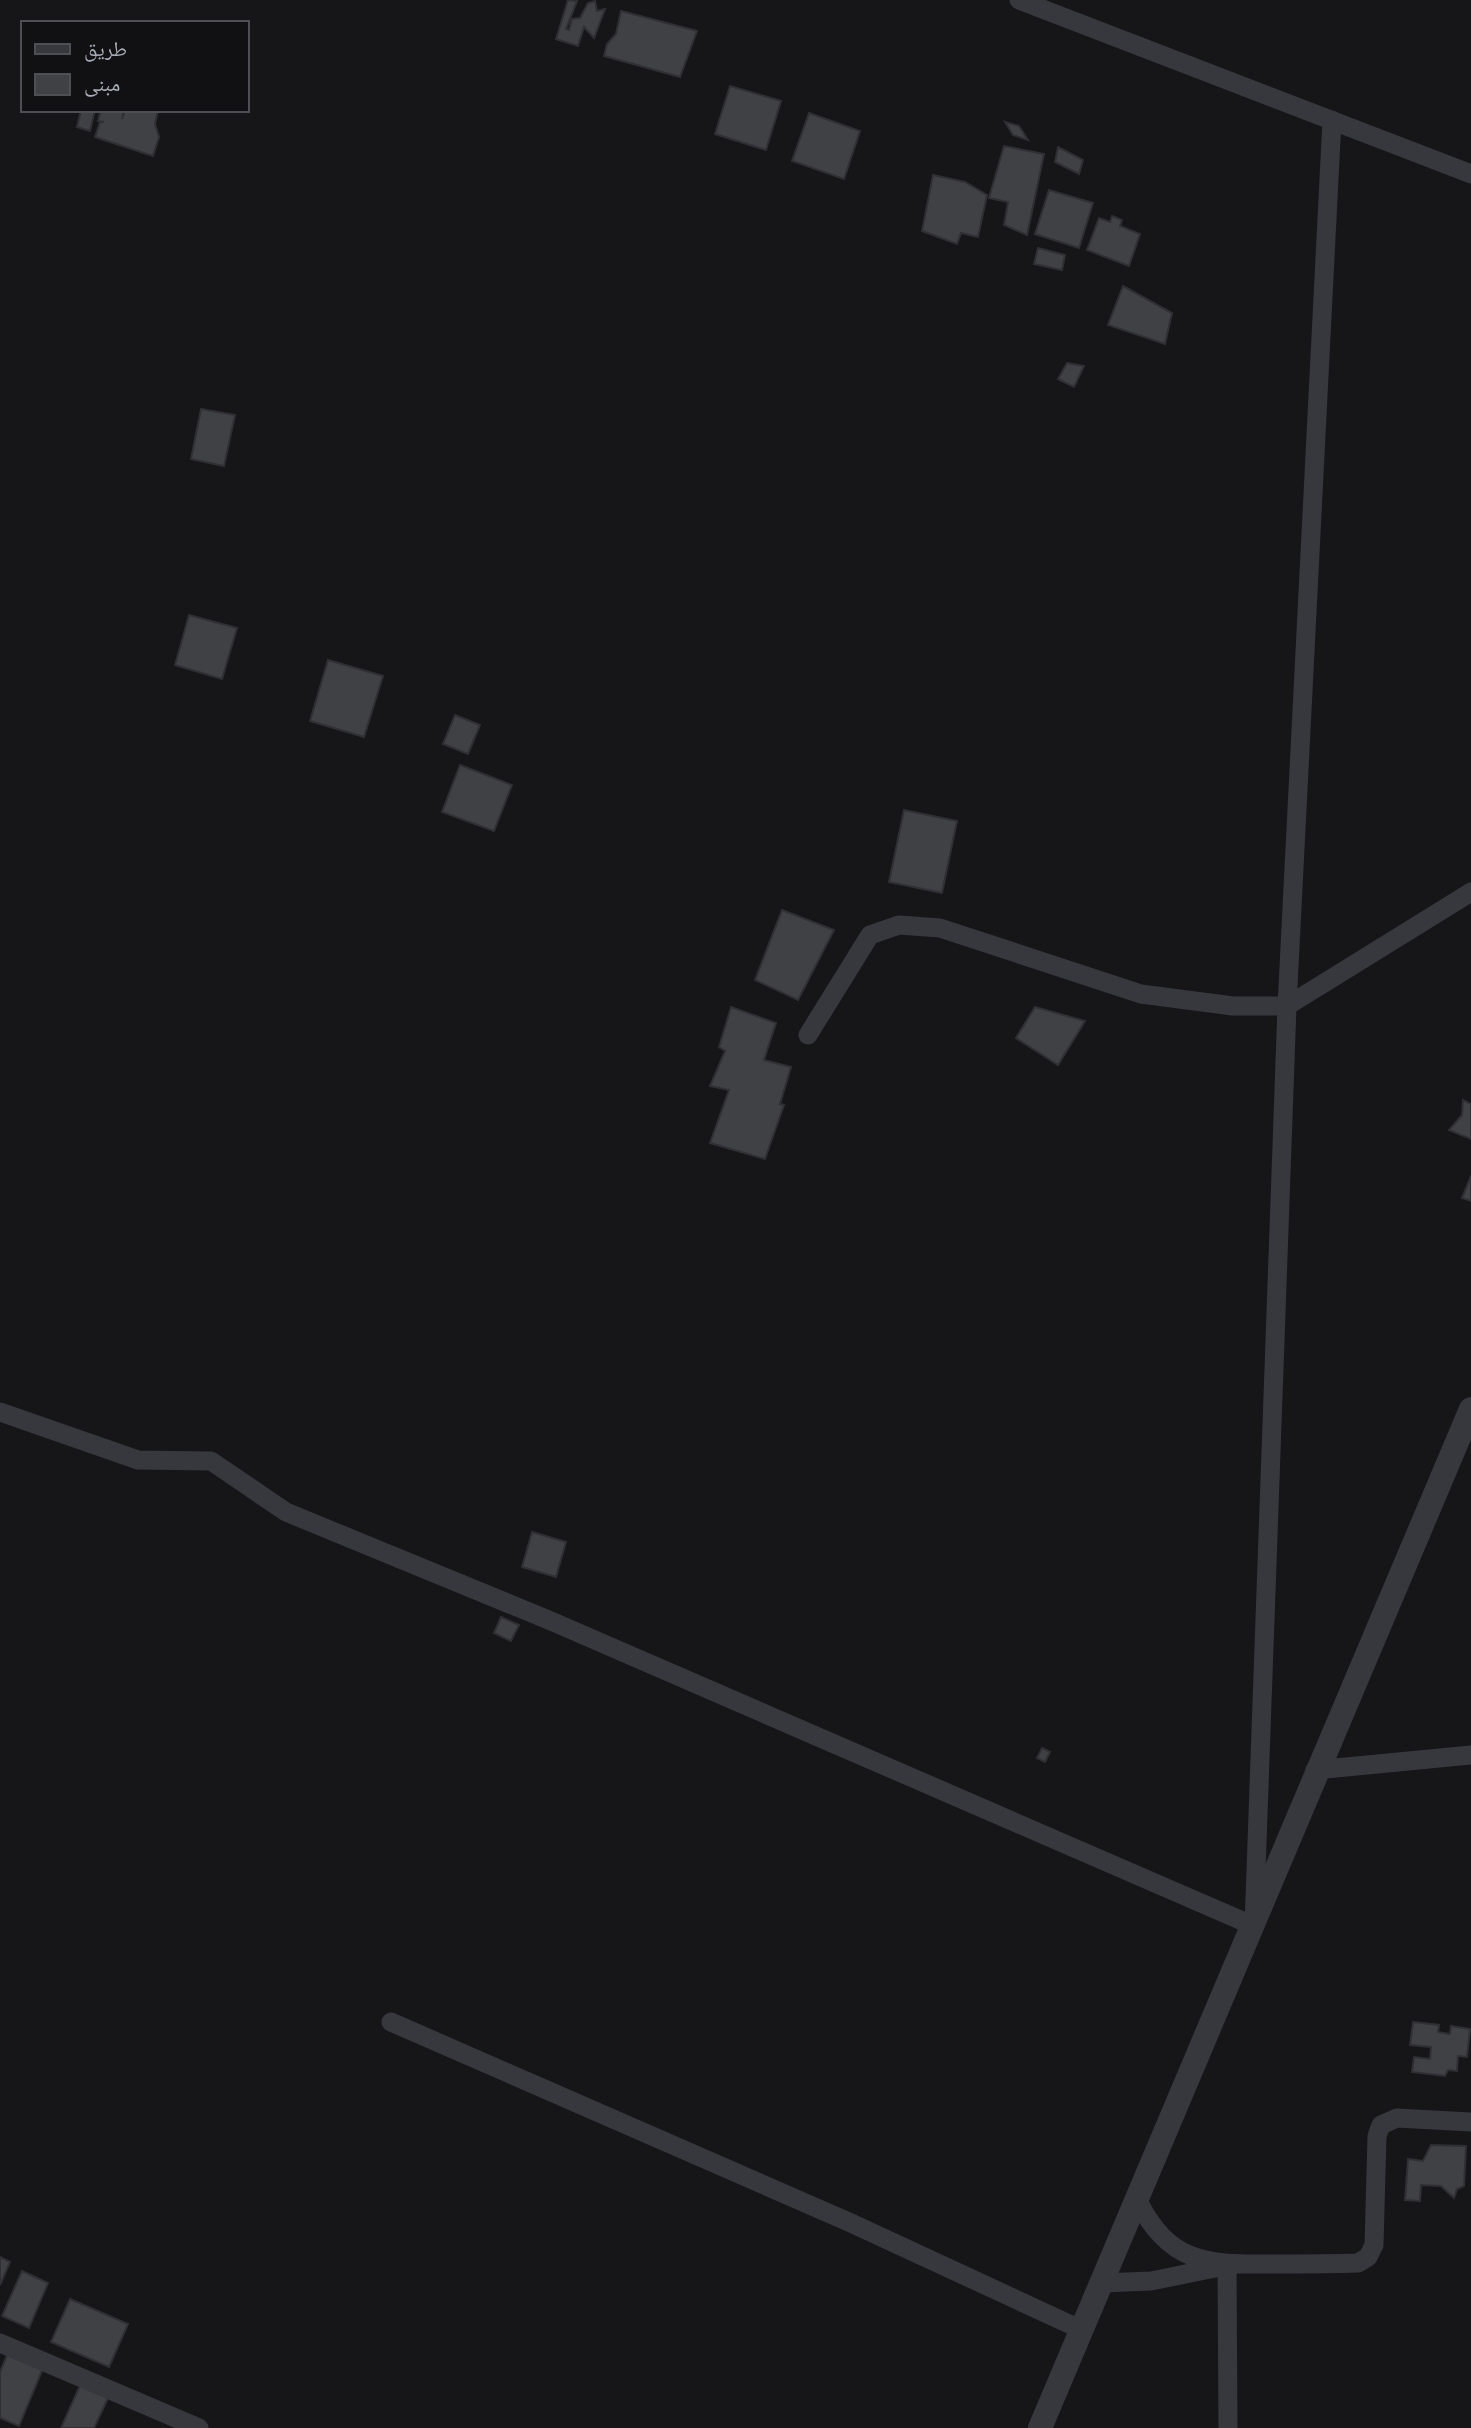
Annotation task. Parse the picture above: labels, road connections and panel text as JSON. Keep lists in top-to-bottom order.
{
  "legend": ["طريق", "مبنى"]
}
